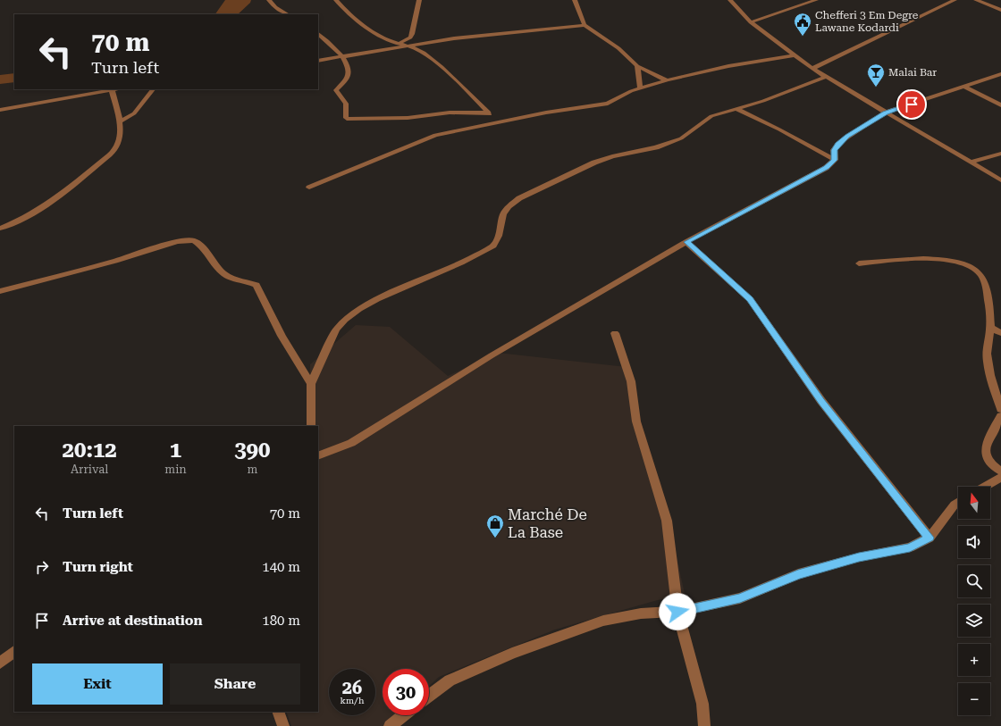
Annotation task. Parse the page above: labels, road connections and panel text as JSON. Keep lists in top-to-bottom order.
{
  "places": {
    "public building": ["Chefferi 3 Em Degre Lawane Kodardi"],
    "bar": ["Malai Bar"],
    "shop": ["Marché De La Base"]
  },
  "north": "top",
  "page": {
    "turn": ["70 m", "Turn left"],
    "eta": [
      "20:12",
      "Arrival",
      "1",
      "min",
      "390",
      "m"
    ],
    "map_buttons": ["+", "−"],
    "list": [
      {
        "name": "Turn left",
        "value": "70 m"
      },
      {
        "name": "Turn right",
        "value": "140 m"
      },
      {
        "name": "Arrive at destination",
        "value": "180 m"
      }
    ],
    "buttons": ["Exit", "Share"],
    "speed": "26 km/h",
    "limit": "30"
  }
}
